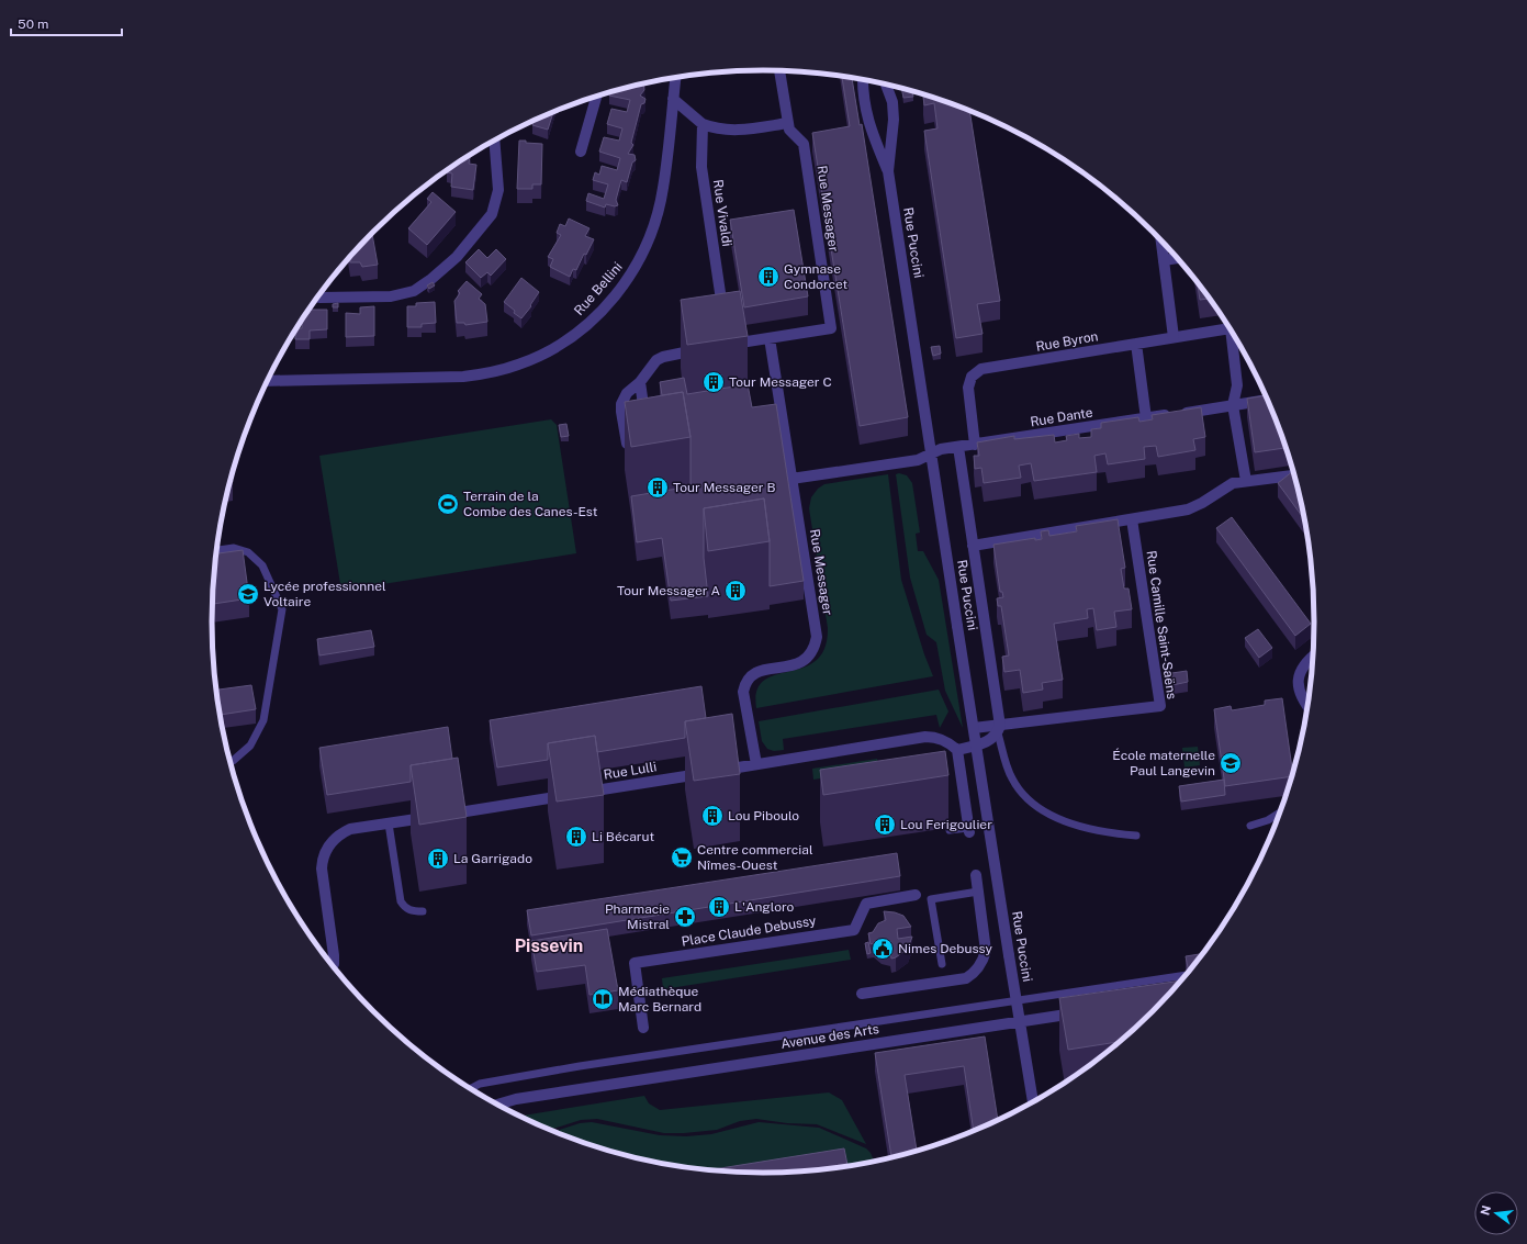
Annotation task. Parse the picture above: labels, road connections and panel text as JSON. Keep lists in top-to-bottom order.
{
  "streets": {
    "street": [
      "Rue Messager",
      "Rue Vivaldi",
      "Rue Puccini",
      "Rue Bellini",
      "Rue Byron",
      "Rue Dante",
      "Rue Camille Saint-Saëns",
      "Rue Lulli",
      "Place Claude Debussy",
      "Avenue des Arts"
    ]
  },
  "crossings": [
    ["Rue Messager", "Rue Dante"],
    ["Rue Messager", "Rue Lulli"],
    ["Rue Puccini", "Rue Dante"],
    ["Rue Puccini", "Rue Camille Saint-Saëns"],
    ["Rue Puccini", "Avenue des Arts"],
    ["Rue Byron", "Rue Dante"]
  ],
  "districts": ["Pissevin"],
  "places": {
    "building": [
      "Gymnase Condorcet",
      "Tour Messager C",
      "Tour Messager B",
      "Tour Messager A",
      "Lou Piboulo",
      "Lou Ferigoulier",
      "Li Bécarut",
      "La Garrigado",
      "L'Angloro"
    ],
    "sports": ["Terrain de la Combe des Canes-Est"],
    "school or university": ["Lycée professionnel Voltaire", "École maternelle Paul Langevin"],
    "supermarket": ["Centre commercial Nîmes-Ouest"],
    "pharmacy": ["Pharmacie Mistral"],
    "public building": ["Nimes Debussy"],
    "library": ["Médiathèque Marc Bernard"]
  },
  "scale_bar": "50 m",
  "north": "left"
}
